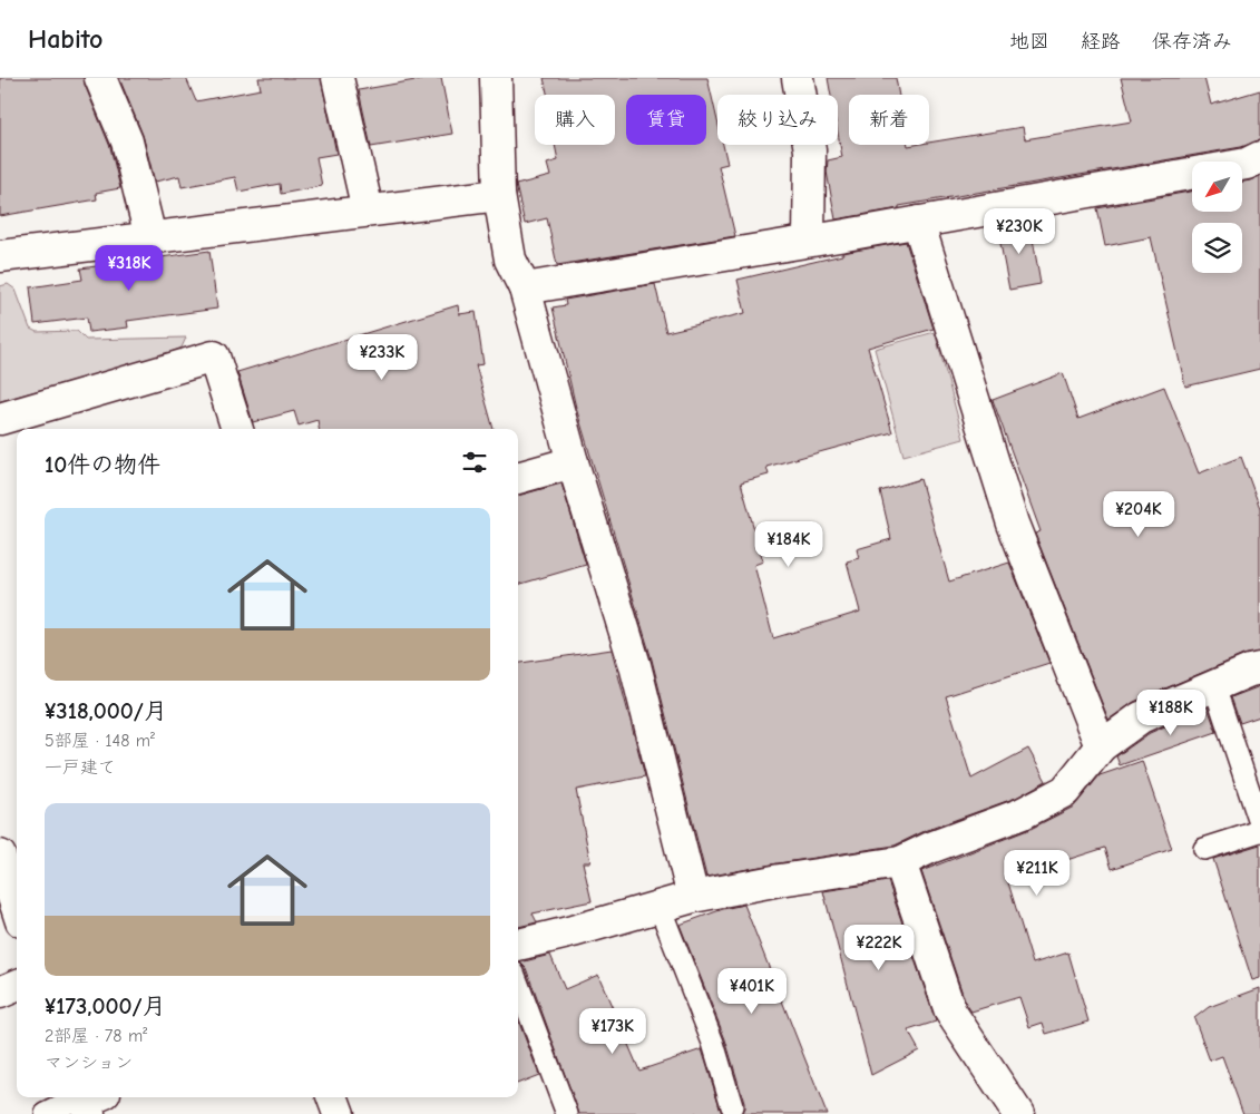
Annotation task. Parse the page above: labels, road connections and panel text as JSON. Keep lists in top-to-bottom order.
{
  "north": "bottom left",
  "page": {
    "header": "Habito",
    "nav": ["地図", "経路", "保存済み"],
    "chip": [
      "購入",
      "賃貸",
      "絞り込み",
      "新着"
    ],
    "price": [
      "¥230K",
      "¥318K",
      "¥233K",
      "¥204K",
      "¥184K",
      "¥188K",
      "¥211K",
      "¥222K",
      "¥401K",
      "¥173K"
    ],
    "heading": "10件の物件",
    "list": [
      {
        "name": "¥318,000/月",
        "note": "5部屋 · 148 m² · 一戸建て"
      },
      {
        "name": "¥173,000/月",
        "note": "2部屋 · 78 m² · マンション"
      }
    ]
  }
}
